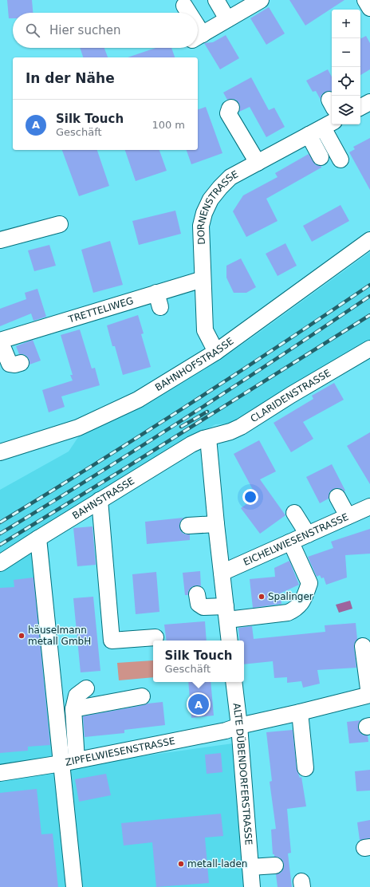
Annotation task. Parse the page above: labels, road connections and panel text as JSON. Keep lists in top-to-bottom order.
{
  "streets": {
    "street": [
      "DORNENSTRASSE",
      "TRETTELIWEG",
      "BAHNHOFSTRASSE",
      "CLARIDENSTRASSE",
      "BAHNSTRASSE",
      "EICHELWIESENSTRASSE",
      "ZIPFELWIESENSTRASSE",
      "ALTE DÜBENDORFERSTRASSE"
    ]
  },
  "crossings": [
    ["DORNENSTRASSE", "TRETTELIWEG"],
    ["DORNENSTRASSE", "BAHNHOFSTRASSE"],
    ["CLARIDENSTRASSE", "BAHNSTRASSE"],
    ["ZIPFELWIESENSTRASSE", "ALTE DÜBENDORFERSTRASSE"]
  ],
  "places": ["Spalinger", "häuselmann metall GmbH", "metall-laden"],
  "page": {
    "map_buttons": ["+", "−"],
    "search": "Hier suchen",
    "heading": "In der Nähe",
    "list": [
      {
        "mark": "A",
        "name": "Silk Touch",
        "note": "Geschäft",
        "value": "100 m"
      }
    ],
    "popup": ["Silk Touch", "Geschäft"],
    "pins": "A"
  }
}
